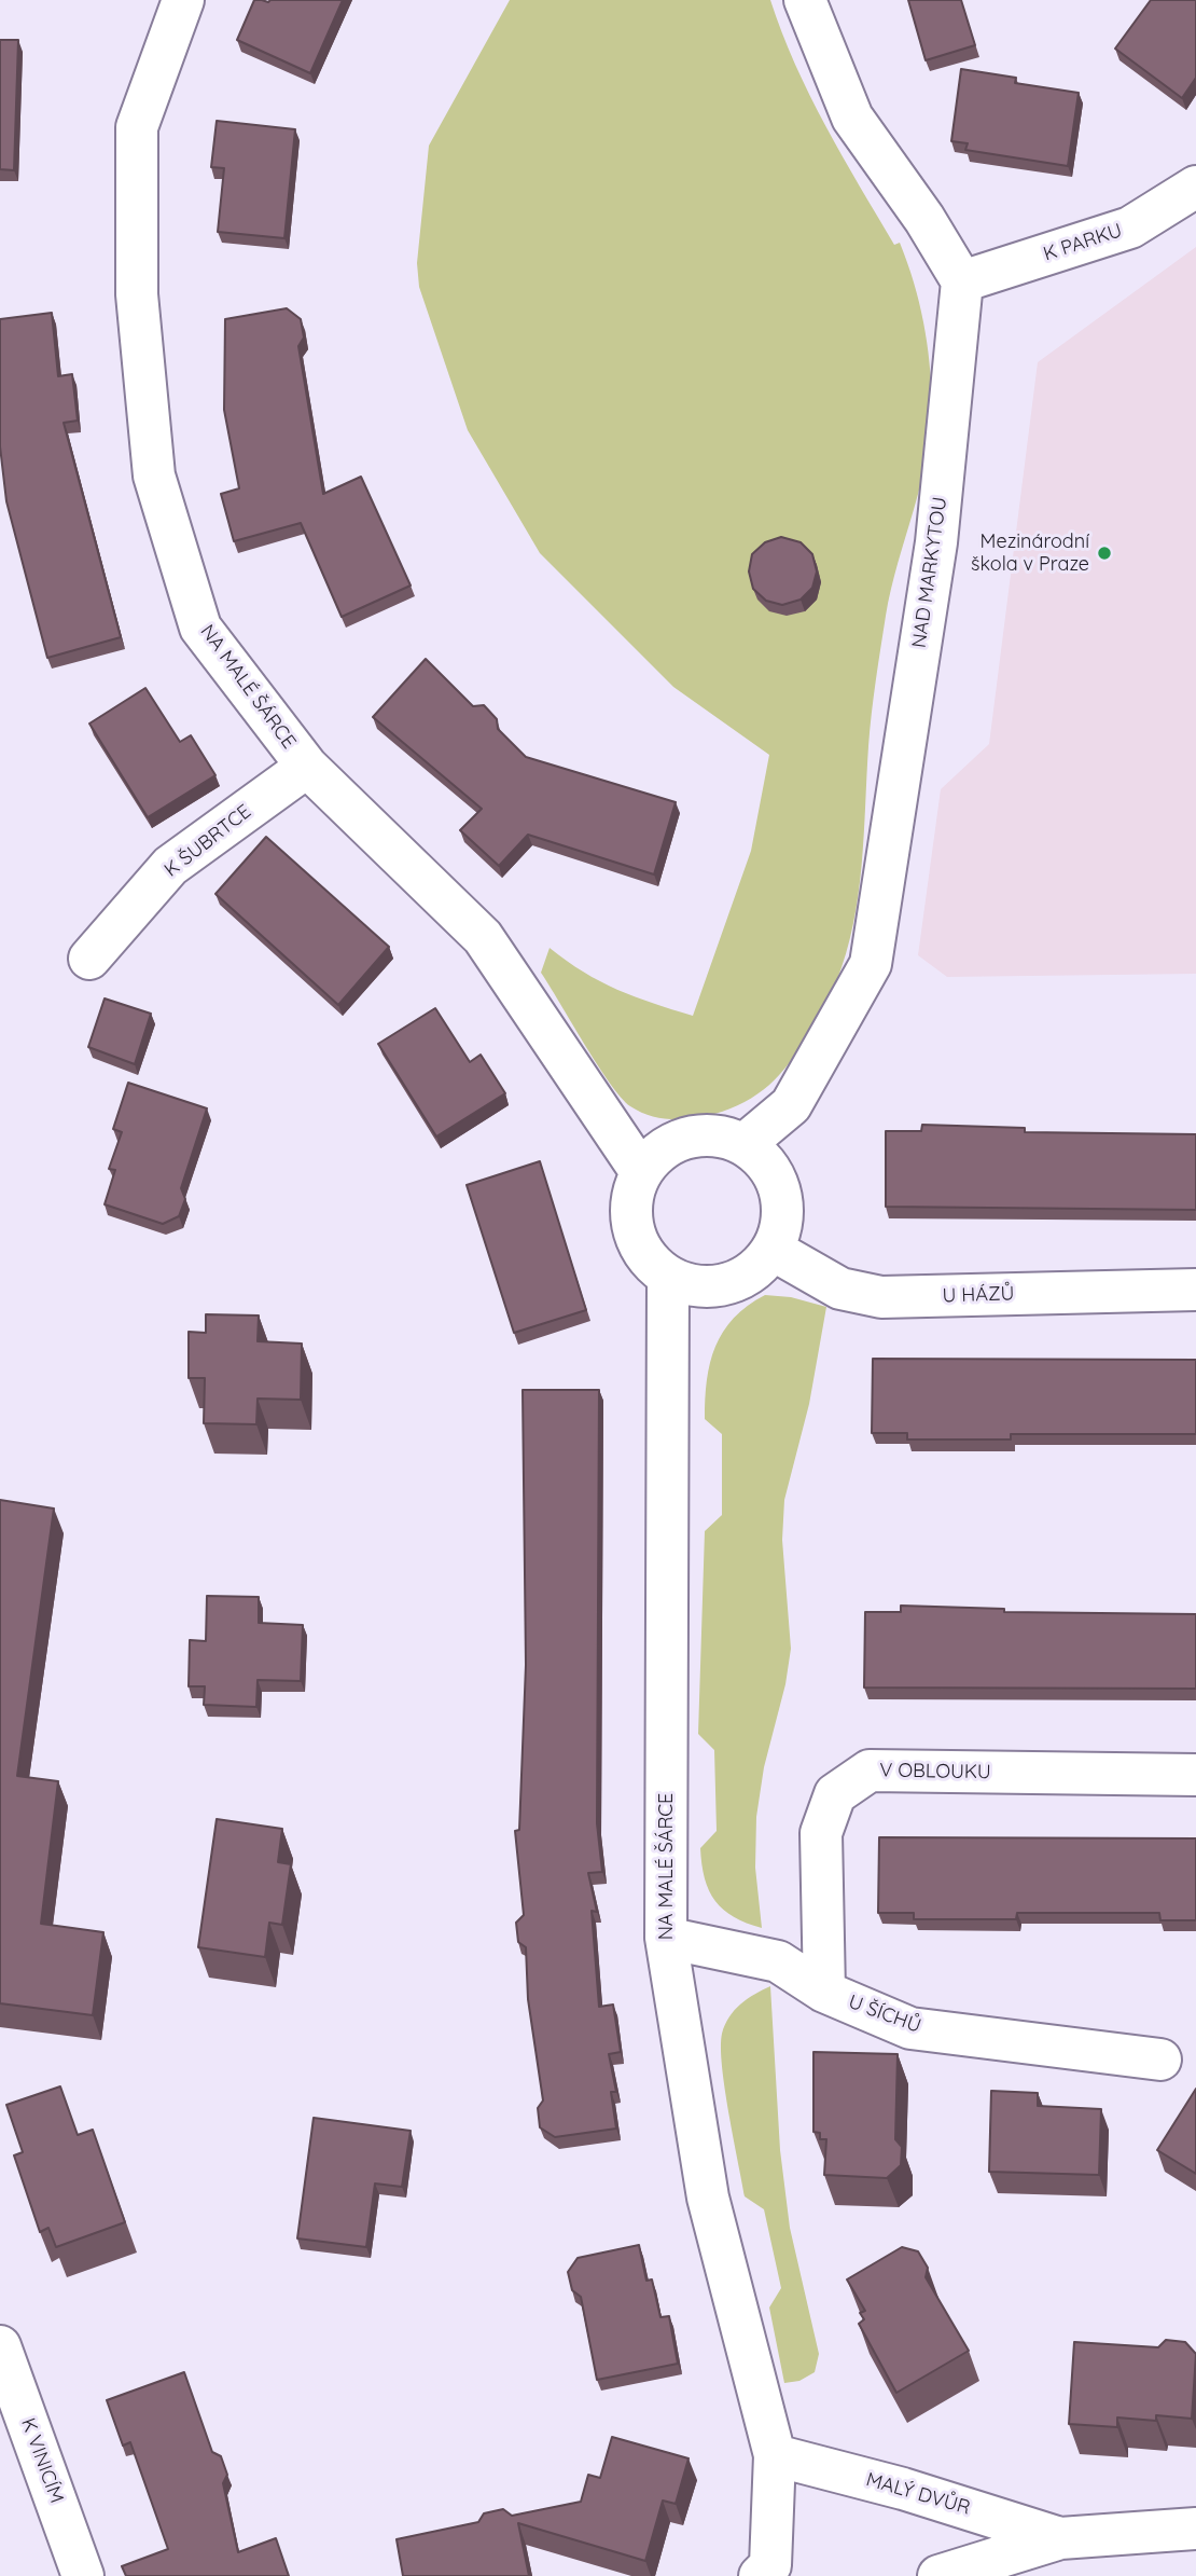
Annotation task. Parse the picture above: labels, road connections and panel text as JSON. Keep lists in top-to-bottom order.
{
  "streets": {
    "street": [
      "K PARKU",
      "NAD MARKYTOU",
      "NA MALÉ ŠÁRCE",
      "K ŠUBRTCE",
      "U HÁZŮ",
      "V OBLOUKU",
      "U ŠÍCHŮ",
      "K VINICÍM",
      "MALÝ DVŮR"
    ]
  },
  "crossings": [
    ["K PARKU", "NAD MARKYTOU"],
    ["NAD MARKYTOU", "NA MALÉ ŠÁRCE"],
    ["NAD MARKYTOU", "U HÁZŮ"],
    ["NA MALÉ ŠÁRCE", "K ŠUBRTCE"],
    ["NA MALÉ ŠÁRCE", "U HÁZŮ"],
    ["NA MALÉ ŠÁRCE", "U ŠÍCHŮ"],
    ["NA MALÉ ŠÁRCE", "MALÝ DVŮR"],
    ["V OBLOUKU", "U ŠÍCHŮ"]
  ],
  "places": ["Mezinárodní škola v Praze"]
}
